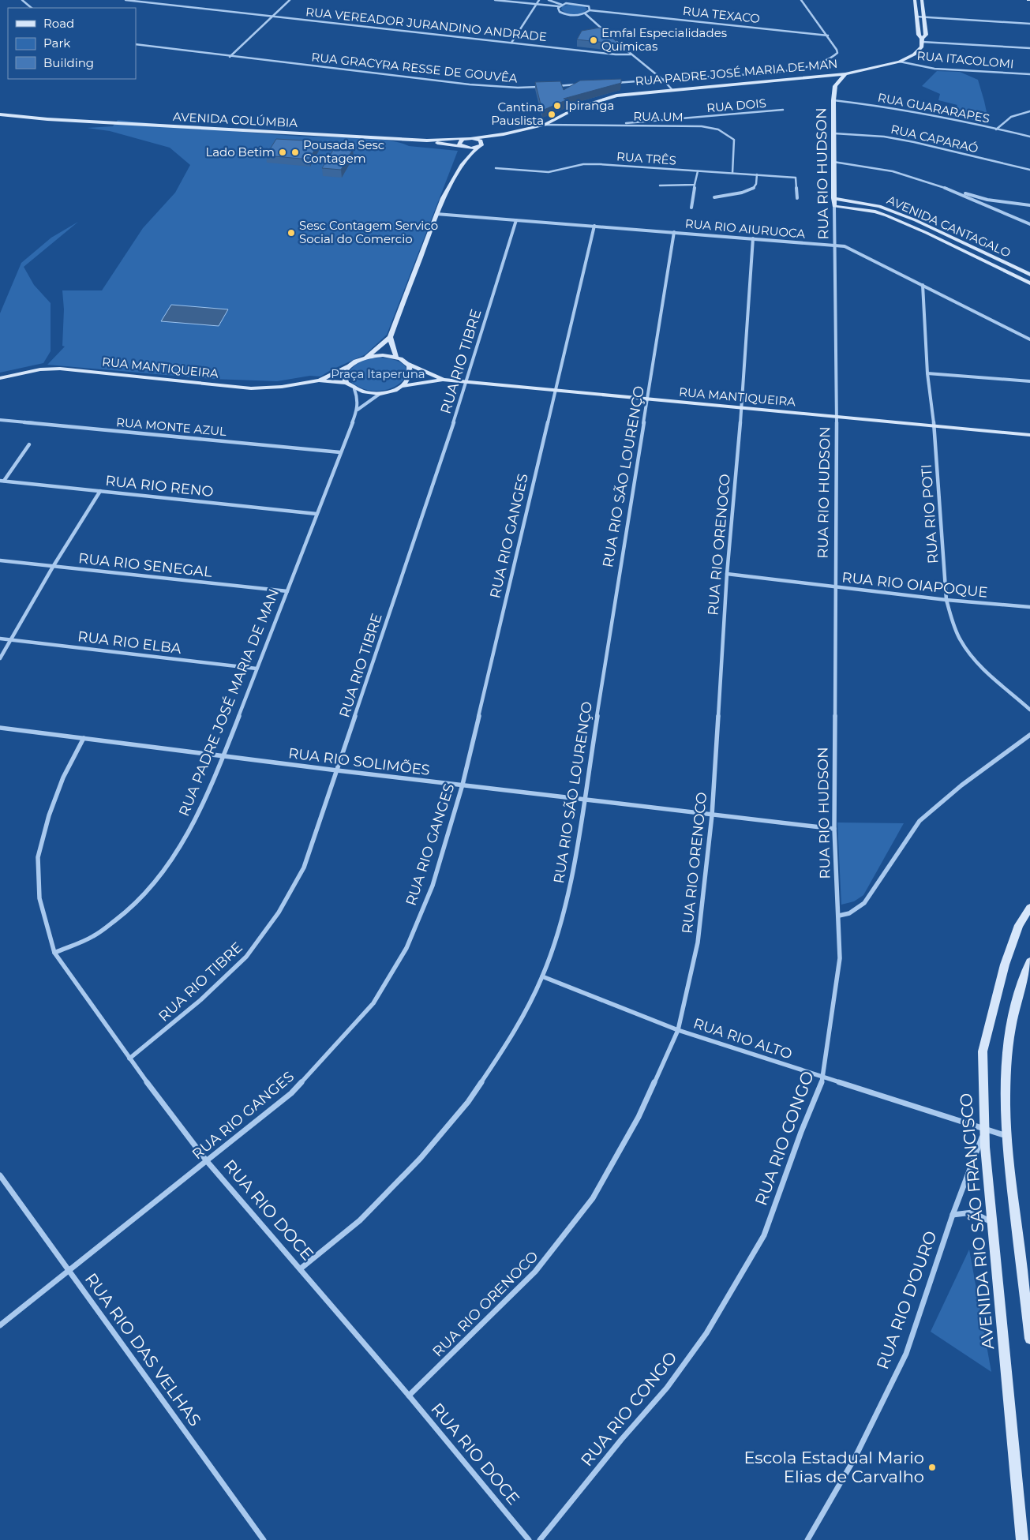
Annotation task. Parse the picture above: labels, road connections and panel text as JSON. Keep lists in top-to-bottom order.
{
  "streets": {
    "street": [
      "RUA TEXACO",
      "RUA VEREADOR JURANDINO ANDRADE",
      "RUA ITACOLOMI",
      "RUA GRACYRA RESSE DE GOUVÊA",
      "RUA PADRE JOSÉ MARIA DE MAN",
      "RUA DOIS",
      "RUA GUARARAPES",
      "RUA UM",
      "AVENIDA COLÚMBIA",
      "RUA CAPARAÓ",
      "RUA TRÊS",
      "RUA RIO HUDSON",
      "AVENIDA CANTAGALO",
      "RUA RIO AIURUOCA",
      "RUA RIO TIBRE",
      "RUA MANTIQUEIRA",
      "RUA MONTE AZUL",
      "RUA RIO SÃO LOURENÇO",
      "RUA RIO RENO",
      "RUA RIO POTI",
      "RUA RIO GANGES",
      "RUA RIO ORENOCO",
      "RUA RIO SENEGAL",
      "RUA RIO OIAPOQUE",
      "RUA RIO ELBA",
      "RUA RIO SOLIMÕES",
      "RUA RIO ALTO",
      "RUA RIO CONGO",
      "RUA RIO DOCE",
      "AVENIDA RIO SÃO FRANCISCO",
      "RUA RIO D'OURO",
      "RUA RIO DAS VELHAS"
    ]
  },
  "crossings": [
    ["RUA ITACOLOMI", "RUA PADRE JOSÉ MARIA DE MAN"],
    ["RUA PADRE JOSÉ MARIA DE MAN", "RUA UM"],
    ["RUA PADRE JOSÉ MARIA DE MAN", "RUA RIO HUDSON"],
    ["RUA PADRE JOSÉ MARIA DE MAN", "RUA MANTIQUEIRA"],
    ["RUA PADRE JOSÉ MARIA DE MAN", "RUA MONTE AZUL"],
    ["RUA PADRE JOSÉ MARIA DE MAN", "RUA RIO RENO"],
    ["RUA PADRE JOSÉ MARIA DE MAN", "RUA RIO SENEGAL"],
    ["RUA PADRE JOSÉ MARIA DE MAN", "RUA RIO ELBA"],
    ["RUA PADRE JOSÉ MARIA DE MAN", "RUA RIO SOLIMÕES"],
    ["RUA PADRE JOSÉ MARIA DE MAN", "RUA RIO DOCE"],
    ["RUA DOIS", "RUA UM"],
    ["RUA GUARARAPES", "RUA RIO HUDSON"],
    ["RUA UM", "RUA TRÊS"],
    ["RUA CAPARAÓ", "RUA RIO HUDSON"],
    ["RUA RIO HUDSON", "AVENIDA CANTAGALO"],
    ["RUA RIO HUDSON", "RUA RIO AIURUOCA"],
    ["RUA RIO HUDSON", "RUA MANTIQUEIRA"],
    ["RUA RIO HUDSON", "RUA RIO OIAPOQUE"],
    ["RUA RIO HUDSON", "RUA RIO SOLIMÕES"],
    ["RUA RIO HUDSON", "RUA RIO CONGO"],
    ["RUA RIO AIURUOCA", "RUA RIO TIBRE"],
    ["RUA RIO AIURUOCA", "RUA RIO SÃO LOURENÇO"],
    ["RUA RIO AIURUOCA", "RUA RIO POTI"],
    ["RUA RIO AIURUOCA", "RUA RIO GANGES"],
    ["RUA RIO AIURUOCA", "RUA RIO ORENOCO"],
    ["RUA RIO TIBRE", "RUA MANTIQUEIRA"],
    ["RUA RIO TIBRE", "RUA RIO SOLIMÕES"],
    ["RUA RIO TIBRE", "RUA RIO DOCE"],
    ["RUA MANTIQUEIRA", "RUA RIO SÃO LOURENÇO"],
    ["RUA MANTIQUEIRA", "RUA RIO POTI"],
    ["RUA MANTIQUEIRA", "RUA RIO GANGES"],
    ["RUA MANTIQUEIRA", "RUA RIO ORENOCO"],
    ["RUA RIO SÃO LOURENÇO", "RUA RIO SOLIMÕES"],
    ["RUA RIO SÃO LOURENÇO", "RUA RIO ALTO"],
    ["RUA RIO SÃO LOURENÇO", "RUA RIO DOCE"],
    ["RUA RIO POTI", "RUA RIO OIAPOQUE"],
    ["RUA RIO GANGES", "RUA RIO SOLIMÕES"],
    ["RUA RIO GANGES", "RUA RIO DOCE"],
    ["RUA RIO GANGES", "RUA RIO DAS VELHAS"],
    ["RUA RIO ORENOCO", "RUA RIO OIAPOQUE"],
    ["RUA RIO ORENOCO", "RUA RIO SOLIMÕES"],
    ["RUA RIO ORENOCO", "RUA RIO ALTO"],
    ["RUA RIO ORENOCO", "RUA RIO DOCE"],
    ["RUA RIO SOLIMÕES", "RUA RIO DOCE"],
    ["RUA RIO ALTO", "RUA RIO CONGO"],
    ["RUA RIO ALTO", "AVENIDA RIO SÃO FRANCISCO"],
    ["RUA RIO ALTO", "RUA RIO D'OURO"],
    ["AVENIDA RIO SÃO FRANCISCO", "RUA RIO D'OURO"]
  ],
  "parks": ["Praça Itaperuna"],
  "places": [
    "Emfal Especialidades Químicas",
    "Ipiranga",
    "Cantina Pauslista",
    "Lado Betim",
    "Pousada Sesc Contagem",
    "Sesc Contagem Servico Social do Comercio",
    "Escola Estadual Mario Elias de Carvalho"
  ],
  "legend": ["Road", "Park", "Building"]
}
